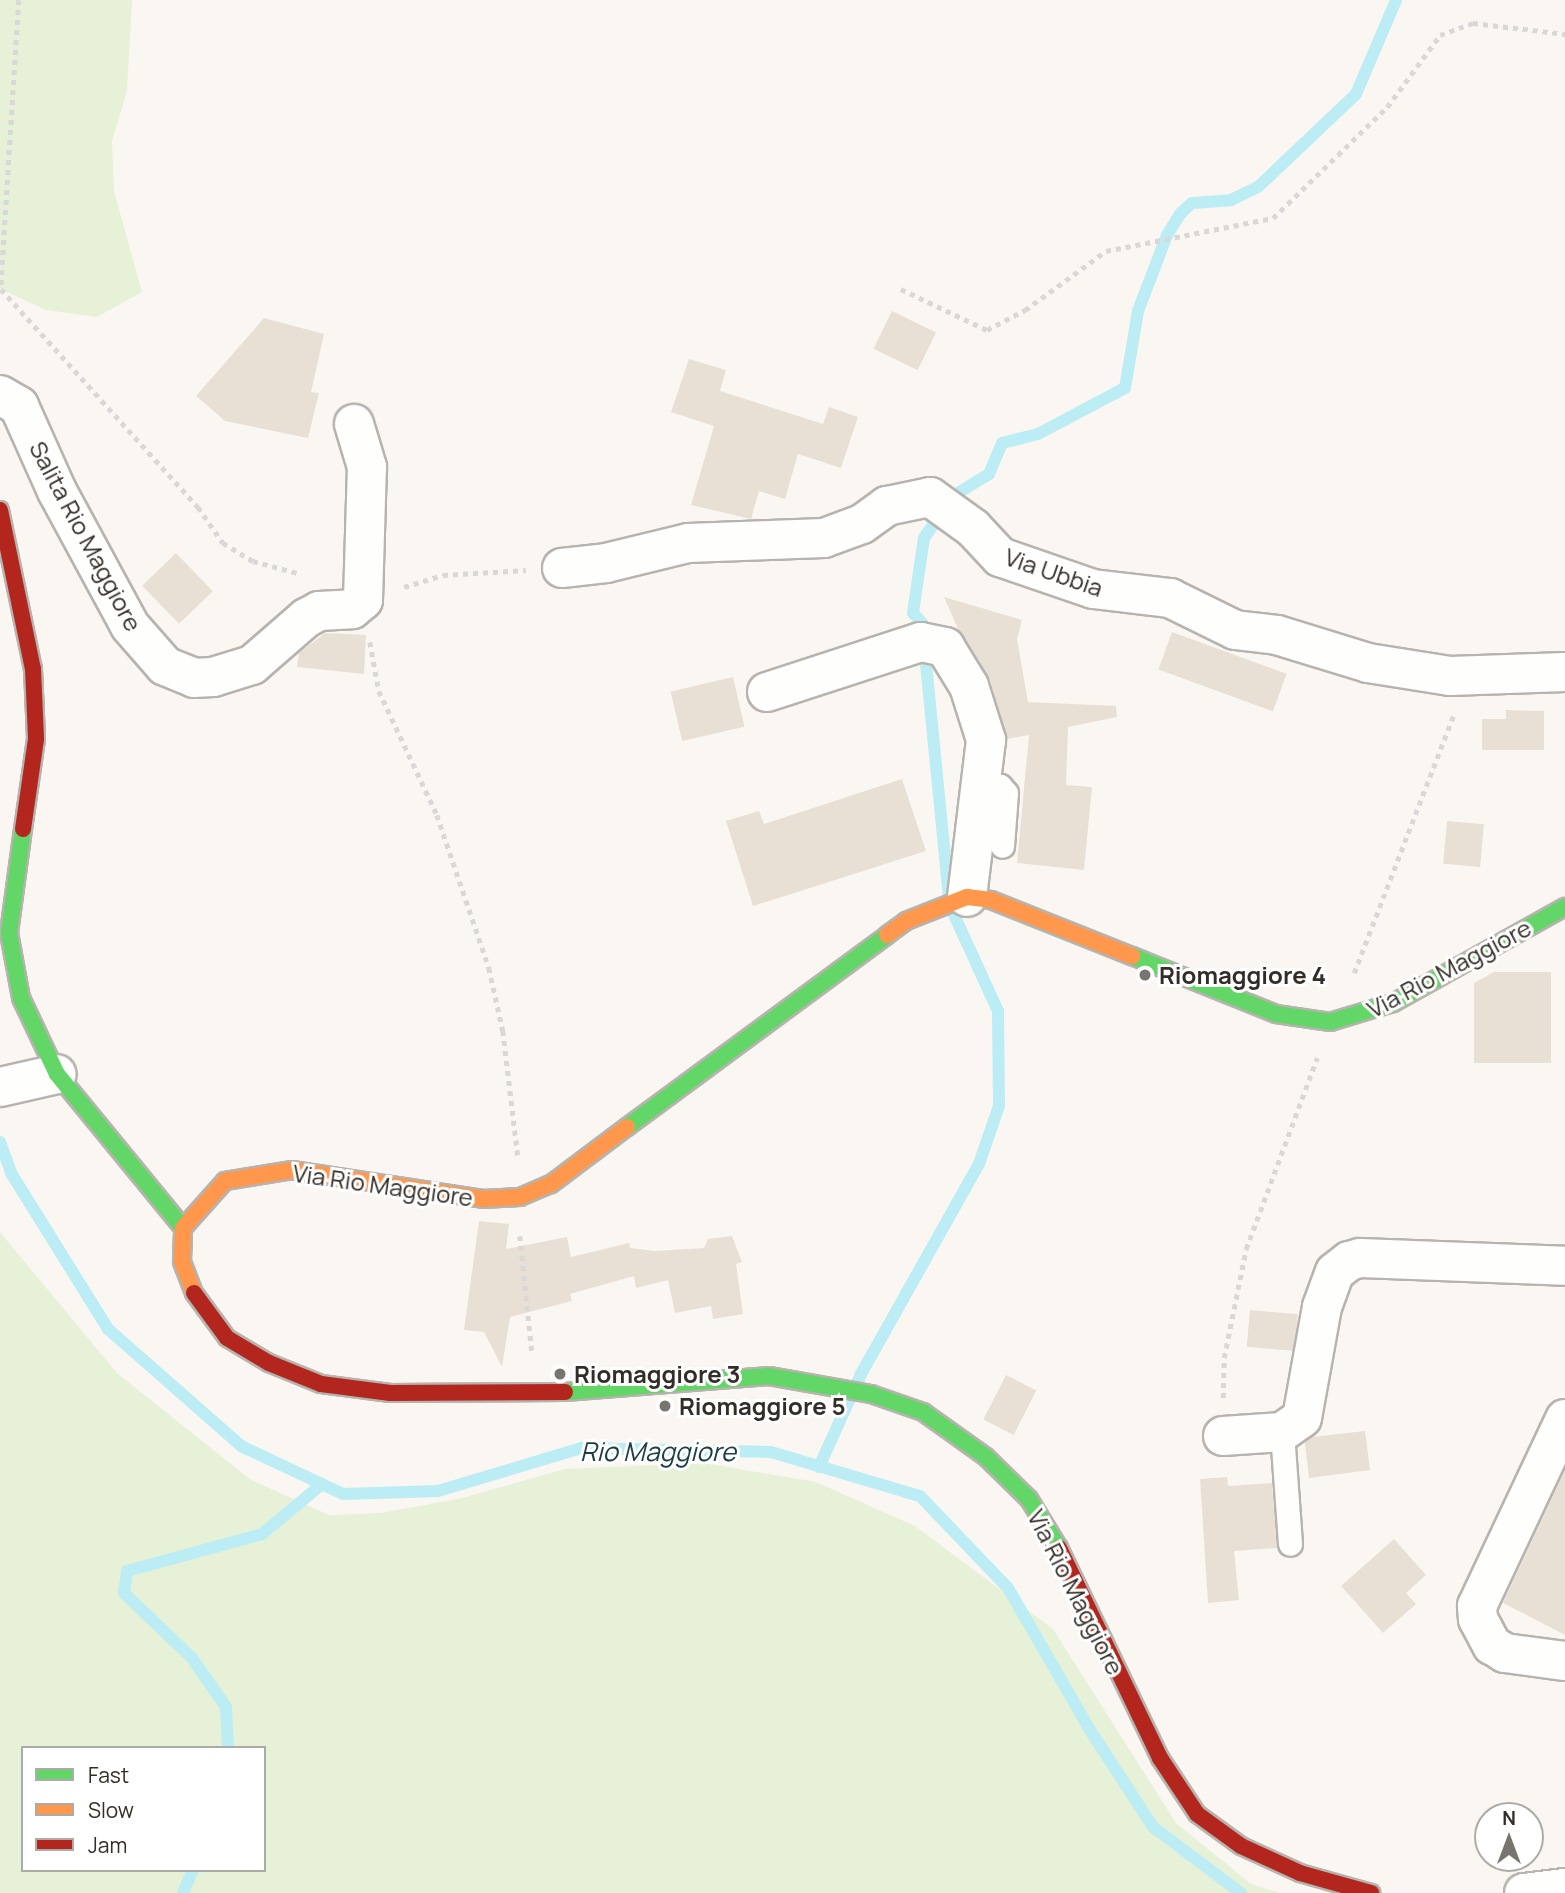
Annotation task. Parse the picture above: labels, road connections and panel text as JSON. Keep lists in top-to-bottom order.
{
  "streets": {
    "street": ["Salita Rio Maggiore", "Via Ubbia", "Via Rio Maggiore"]
  },
  "water": ["Rio Maggiore"],
  "places": ["Riomaggiore 4", "Riomaggiore 3", "Riomaggiore 5"],
  "legend": ["Fast", "Slow", "Jam"],
  "north": "top"
}
